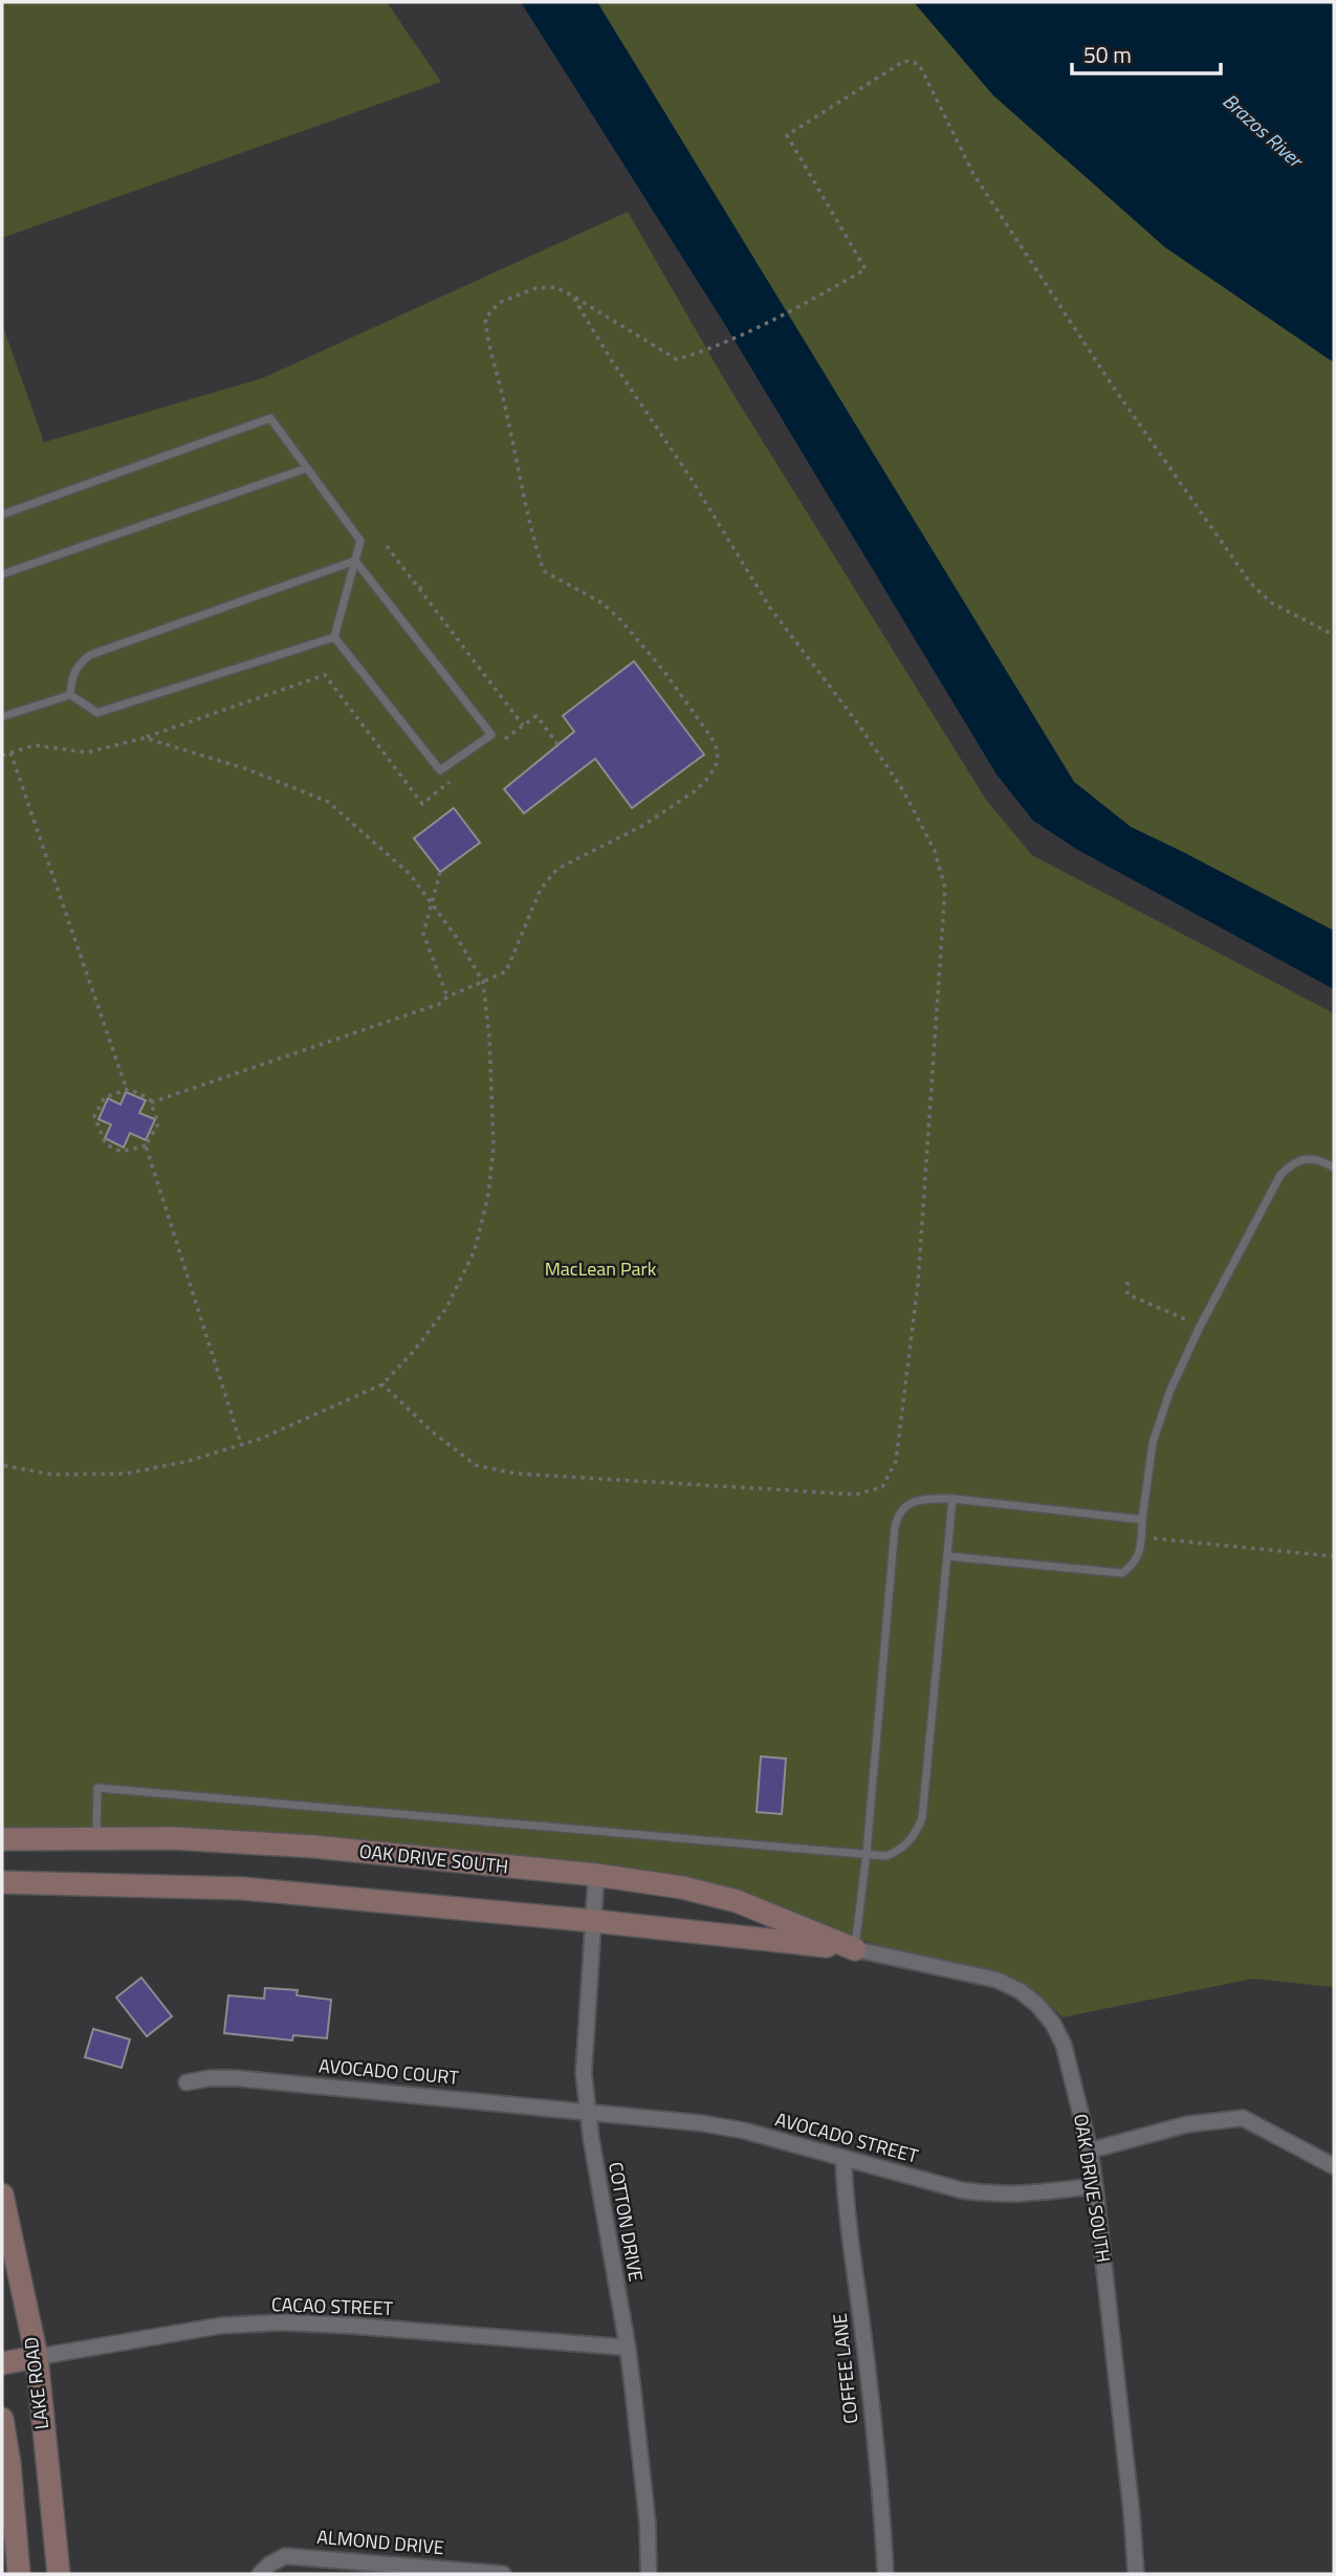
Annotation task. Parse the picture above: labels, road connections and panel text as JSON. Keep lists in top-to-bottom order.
{
  "streets": {
    "street": [
      "OAK DRIVE SOUTH",
      "AVOCADO COURT",
      "AVOCADO STREET",
      "COTTON DRIVE",
      "CACAO STREET",
      "COFFEE LANE",
      "LAKE ROAD",
      "ALMOND DRIVE"
    ]
  },
  "crossings": [
    ["OAK DRIVE SOUTH", "AVOCADO STREET"],
    ["OAK DRIVE SOUTH", "COTTON DRIVE"],
    ["AVOCADO COURT", "AVOCADO STREET"],
    ["AVOCADO COURT", "COTTON DRIVE"],
    ["AVOCADO STREET", "COTTON DRIVE"],
    ["AVOCADO STREET", "COFFEE LANE"],
    ["COTTON DRIVE", "CACAO STREET"],
    ["CACAO STREET", "LAKE ROAD"]
  ],
  "water": ["Brazos River"],
  "parks": ["MacLean Park"],
  "scale_bar": "50 m"
}
